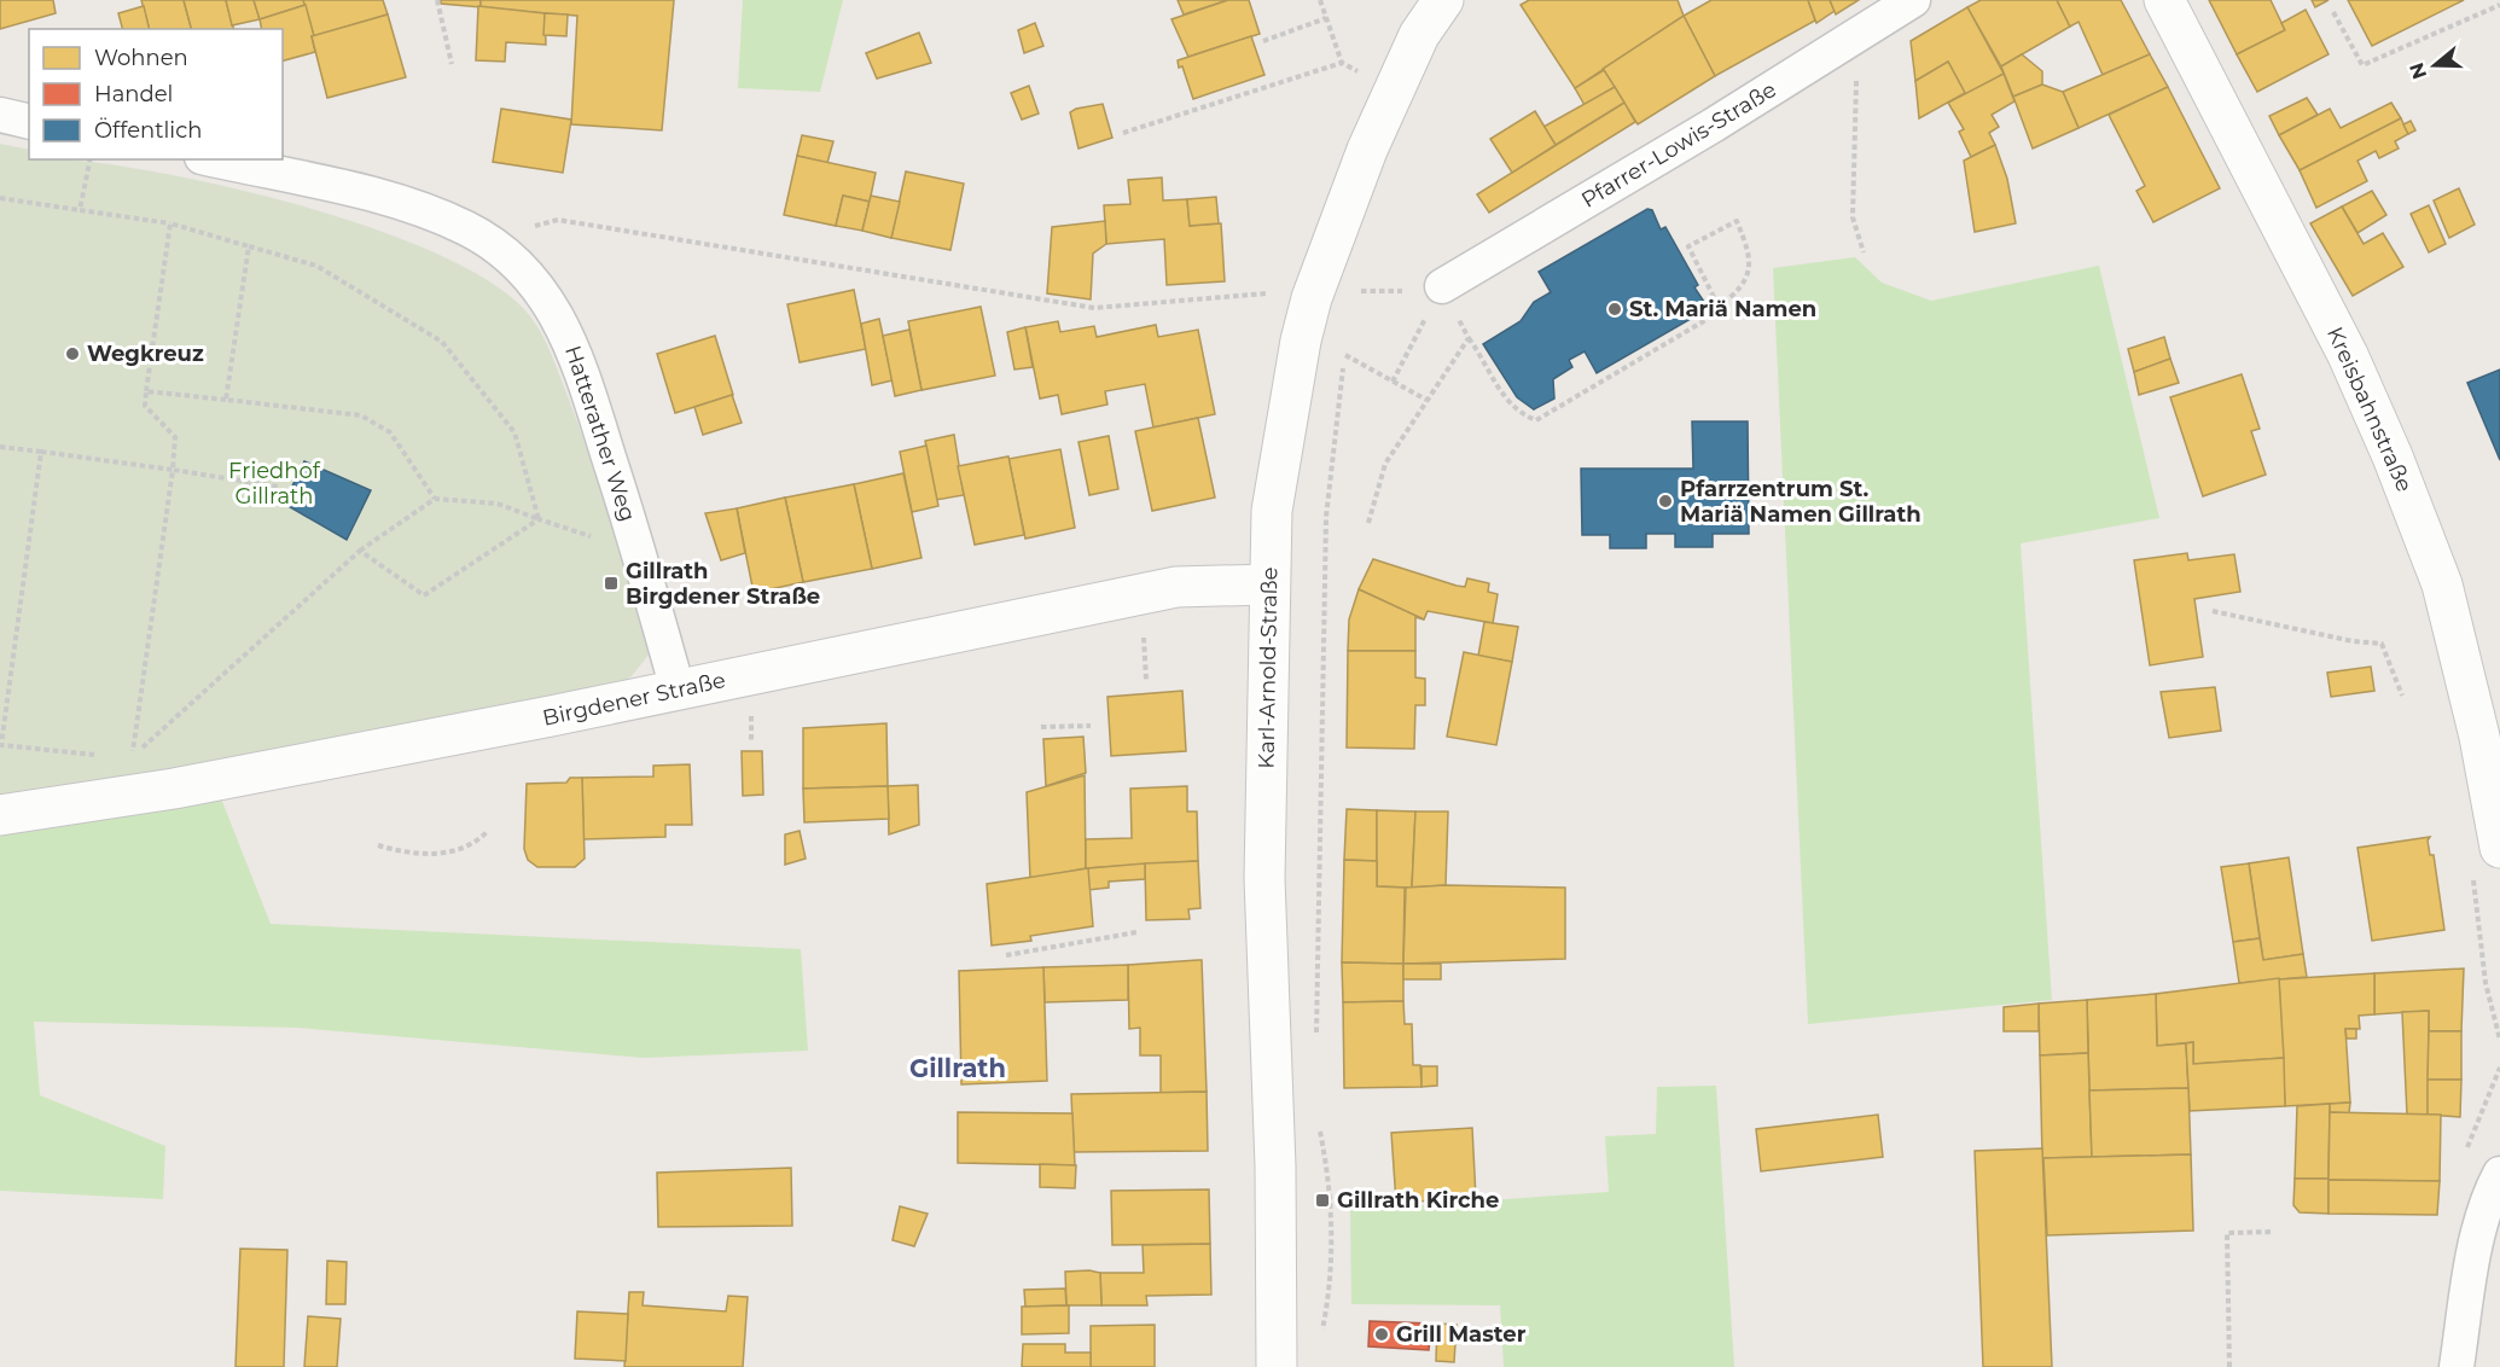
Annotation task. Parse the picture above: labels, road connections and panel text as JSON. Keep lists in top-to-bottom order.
{
  "streets": {
    "street": [
      "Pfarrer-Lowis-Straße",
      "Kreisbahnstraße",
      "Hatterather Weg",
      "Karl-Arnold-Straße",
      "Birgdener Straße"
    ]
  },
  "crossings": [
    ["Hatterather Weg", "Birgdener Straße"],
    ["Karl-Arnold-Straße", "Birgdener Straße"]
  ],
  "districts": ["Gillrath"],
  "parks": ["Friedhof Gillrath"],
  "places": {
    "other": [
      "St. Mariä Namen",
      "Wegkreuz",
      "Pfarrzentrum St. Mariä Namen Gillrath",
      "Grill Master"
    ],
    "transit": ["Gillrath Birgdener Straße", "Gillrath Kirche"]
  },
  "legend": ["Wohnen", "Handel", "Öffentlich"],
  "north": "left"
}
